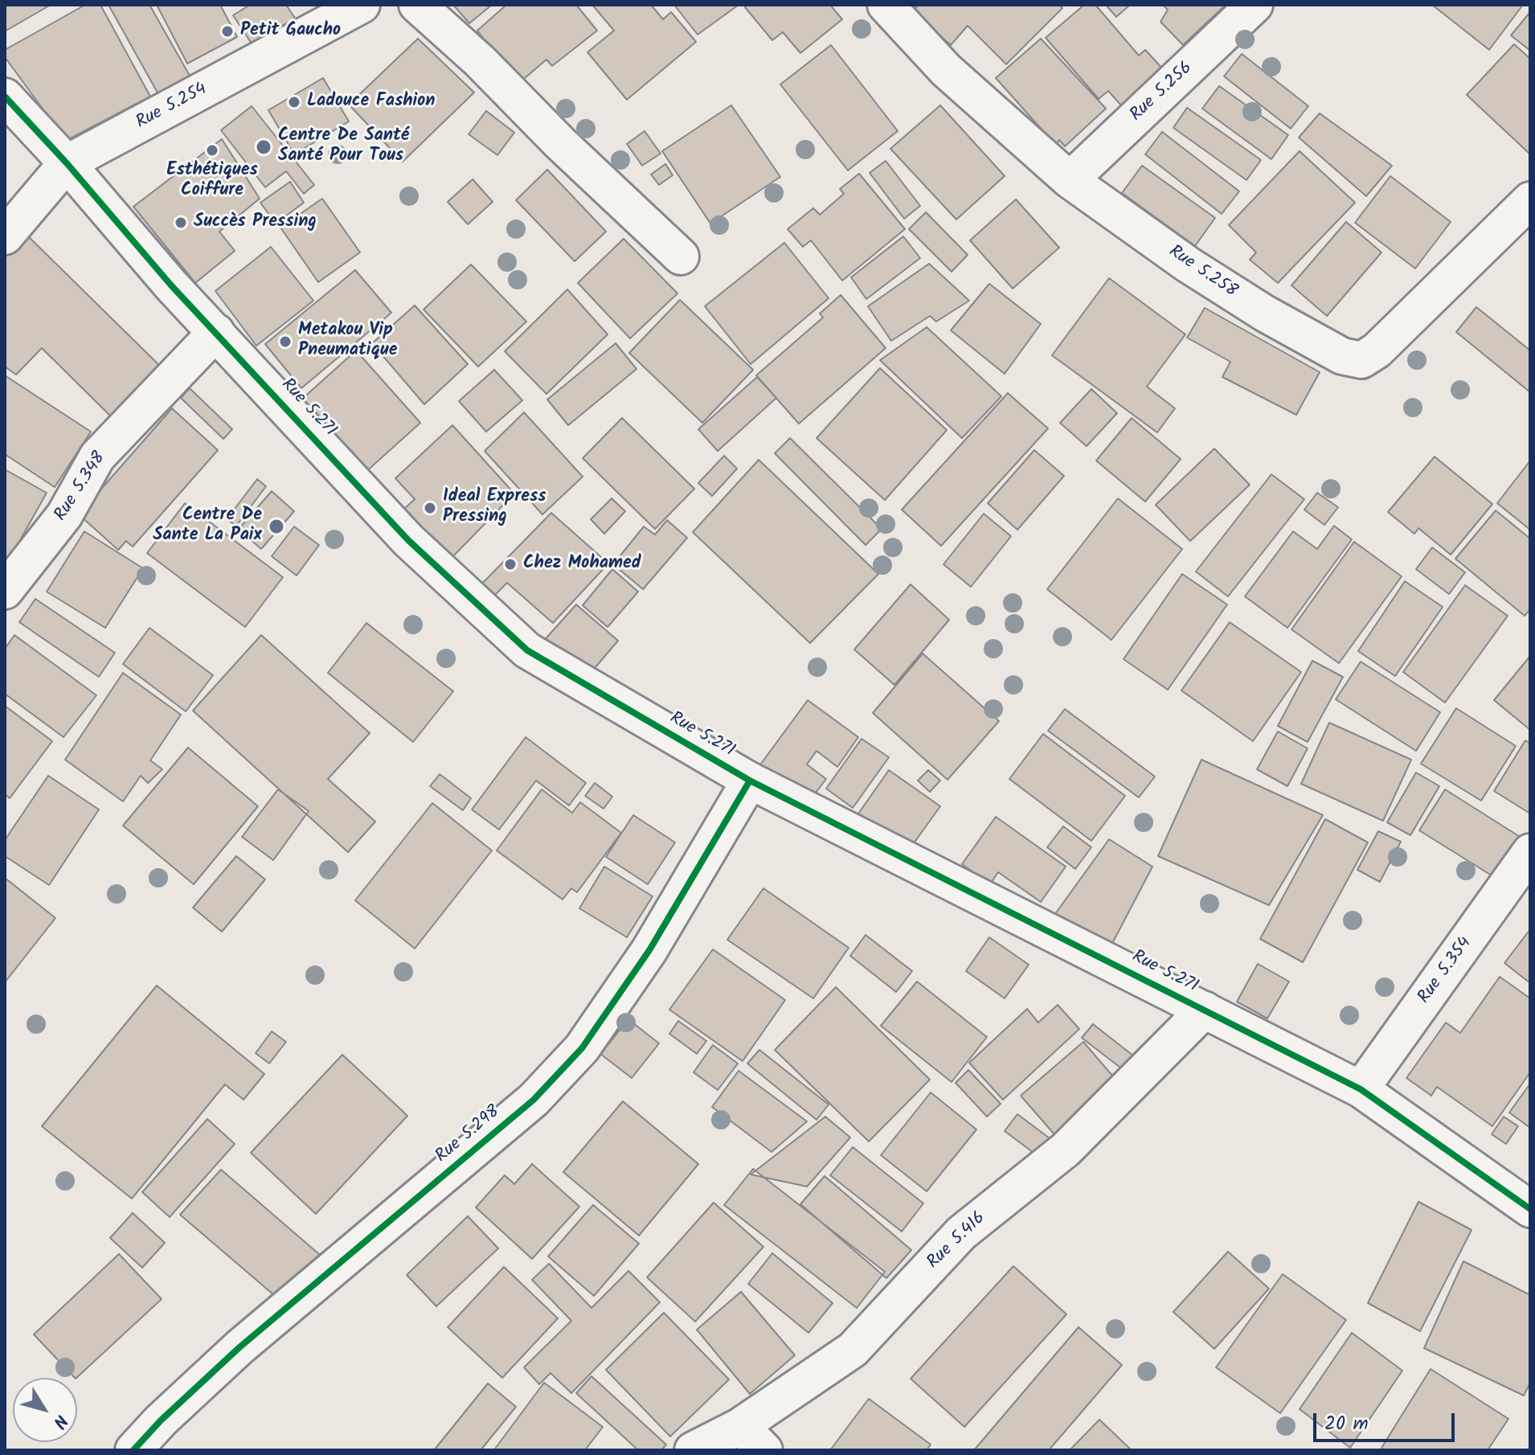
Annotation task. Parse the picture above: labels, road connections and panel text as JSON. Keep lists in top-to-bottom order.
{
  "streets": {
    "street": [
      "Rue 5.256",
      "Rue 5.254",
      "Rue 5.258",
      "Rue 5.271",
      "Rue 5.348",
      "Rue 5.354",
      "Rue 5.298",
      "Rue 5.416"
    ]
  },
  "crossings": [
    ["Rue 5.256", "Rue 5.258"],
    ["Rue 5.254", "Rue 5.271"],
    ["Rue 5.271", "Rue 5.348"],
    ["Rue 5.271", "Rue 5.354"],
    ["Rue 5.271", "Rue 5.298"],
    ["Rue 5.271", "Rue 5.416"]
  ],
  "places": [
    "Petit Gaucho",
    "Ladouce Fashion",
    "Centre De Santé Santé Pour Tous",
    "Esthétiques Coiffure",
    "Succès Pressing",
    "Metakou Vip Pneumatique",
    "Ideal Express Pressing",
    "Centre De Sante La Paix",
    "Chez Mohamed"
  ],
  "scale_bar": "20 m",
  "north": "bottom right"
}
